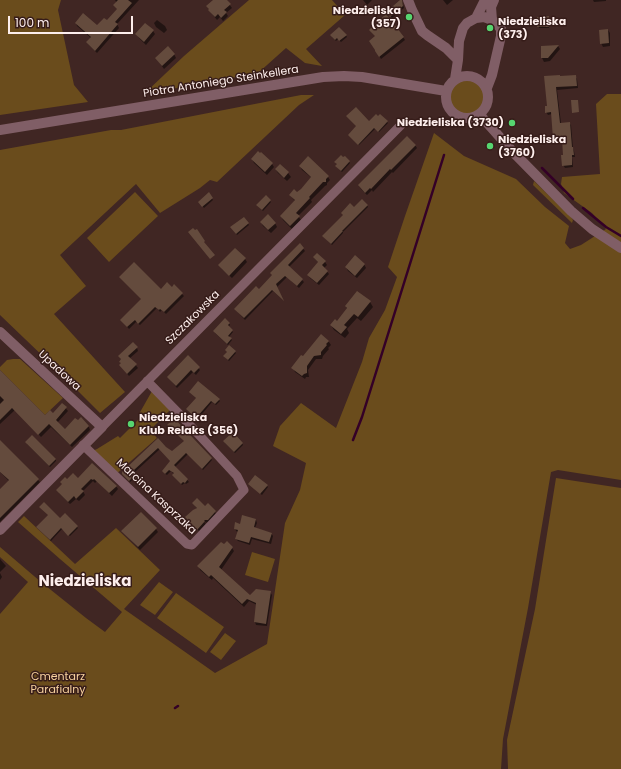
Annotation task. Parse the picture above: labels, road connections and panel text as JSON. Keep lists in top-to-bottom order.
{
  "streets": {
    "street": [
      "Piotra Antoniego Steinkellera",
      "Szczakowska",
      "Upadowa",
      "Marcina Kasprzaka"
    ]
  },
  "crossings": [
    ["Szczakowska", "Upadowa"],
    ["Szczakowska", "Marcina Kasprzaka"]
  ],
  "districts": ["Niedzieliska"],
  "parks": ["Cmentarz Parafialny"],
  "places": [
    "Niedzieliska (357)",
    "Niedzieliska (373)",
    "Niedzieliska (3730)",
    "Niedzieliska (3760)",
    "Niedzieliska Klub Relaks (356)"
  ],
  "scale_bar": "100 m"
}
